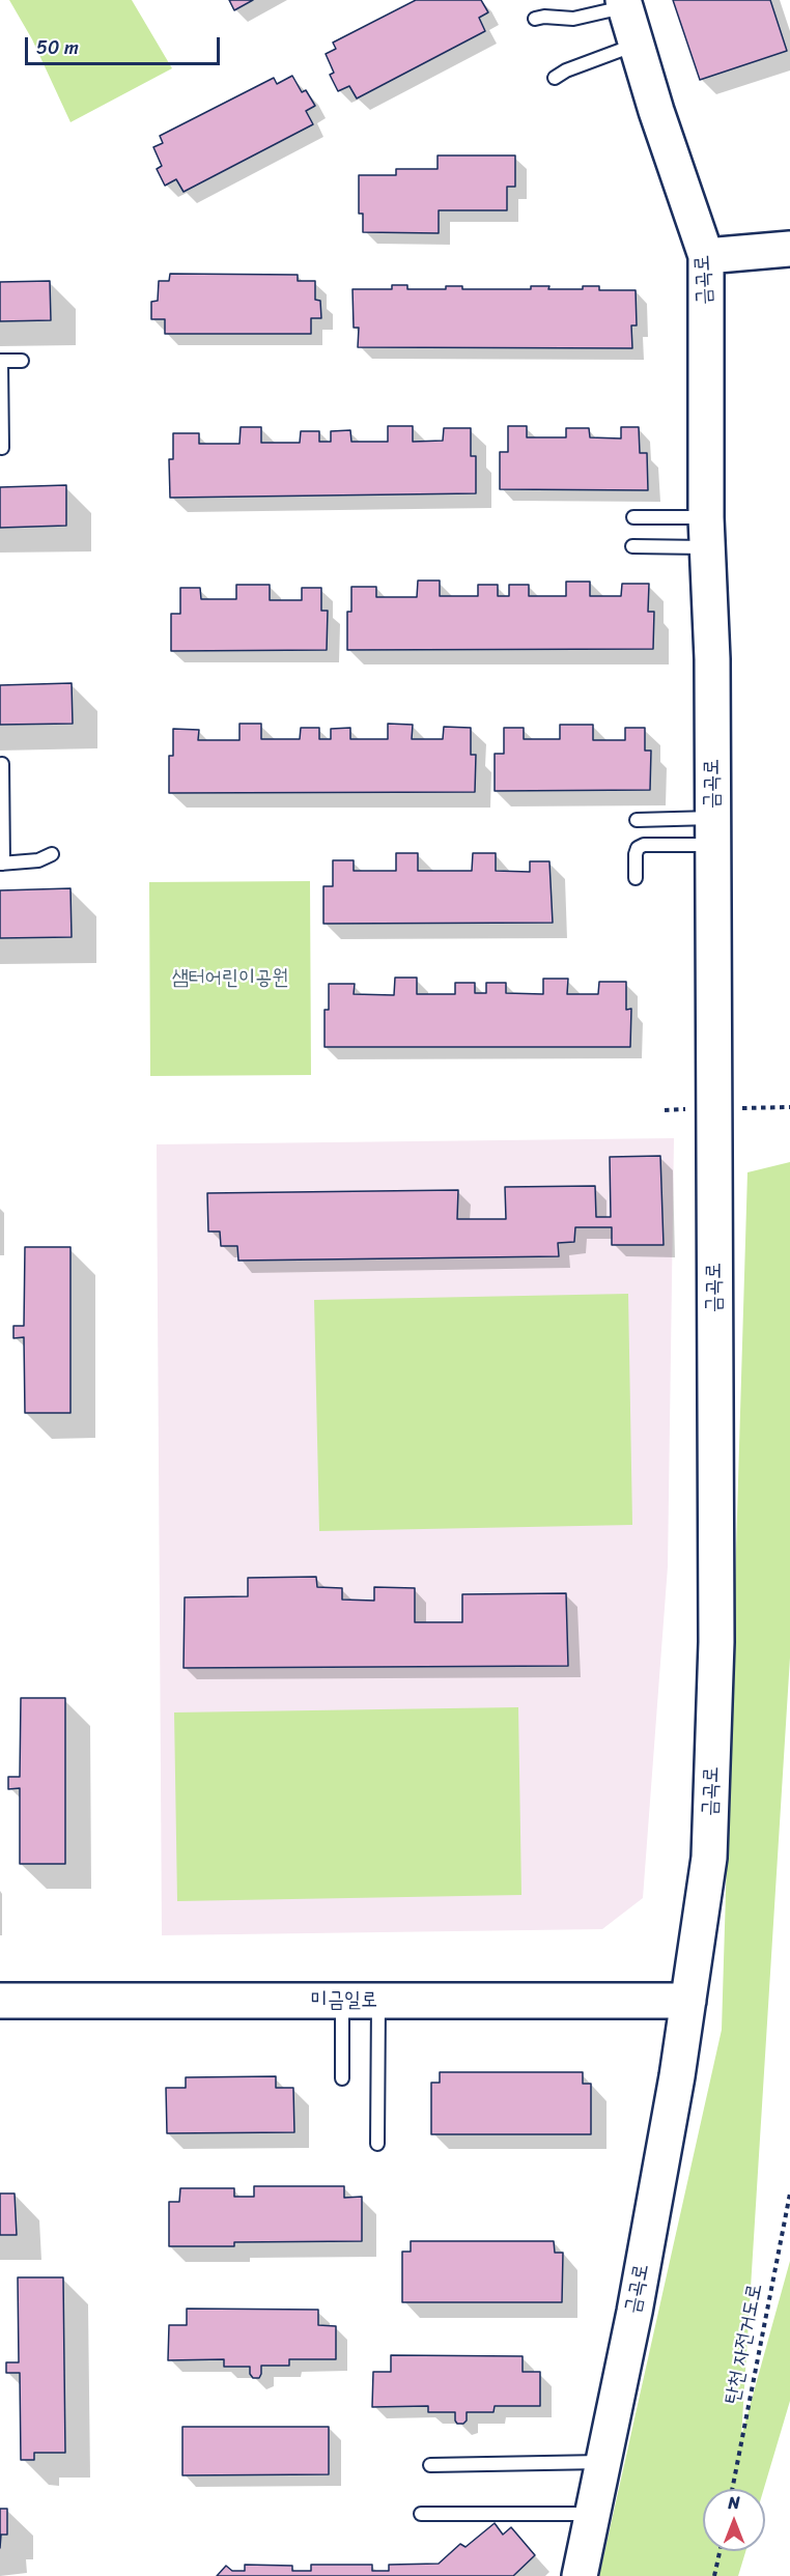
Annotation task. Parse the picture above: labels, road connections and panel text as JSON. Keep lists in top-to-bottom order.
{
  "streets": {
    "main road": ["금곡로", "미금일로"],
    "path": ["탄천 자전거도로"]
  },
  "crossings": [
    ["금곡로", "미금일로"]
  ],
  "parks": ["샘터어린이공원"],
  "scale_bar": "50 m",
  "north": "top"
}
